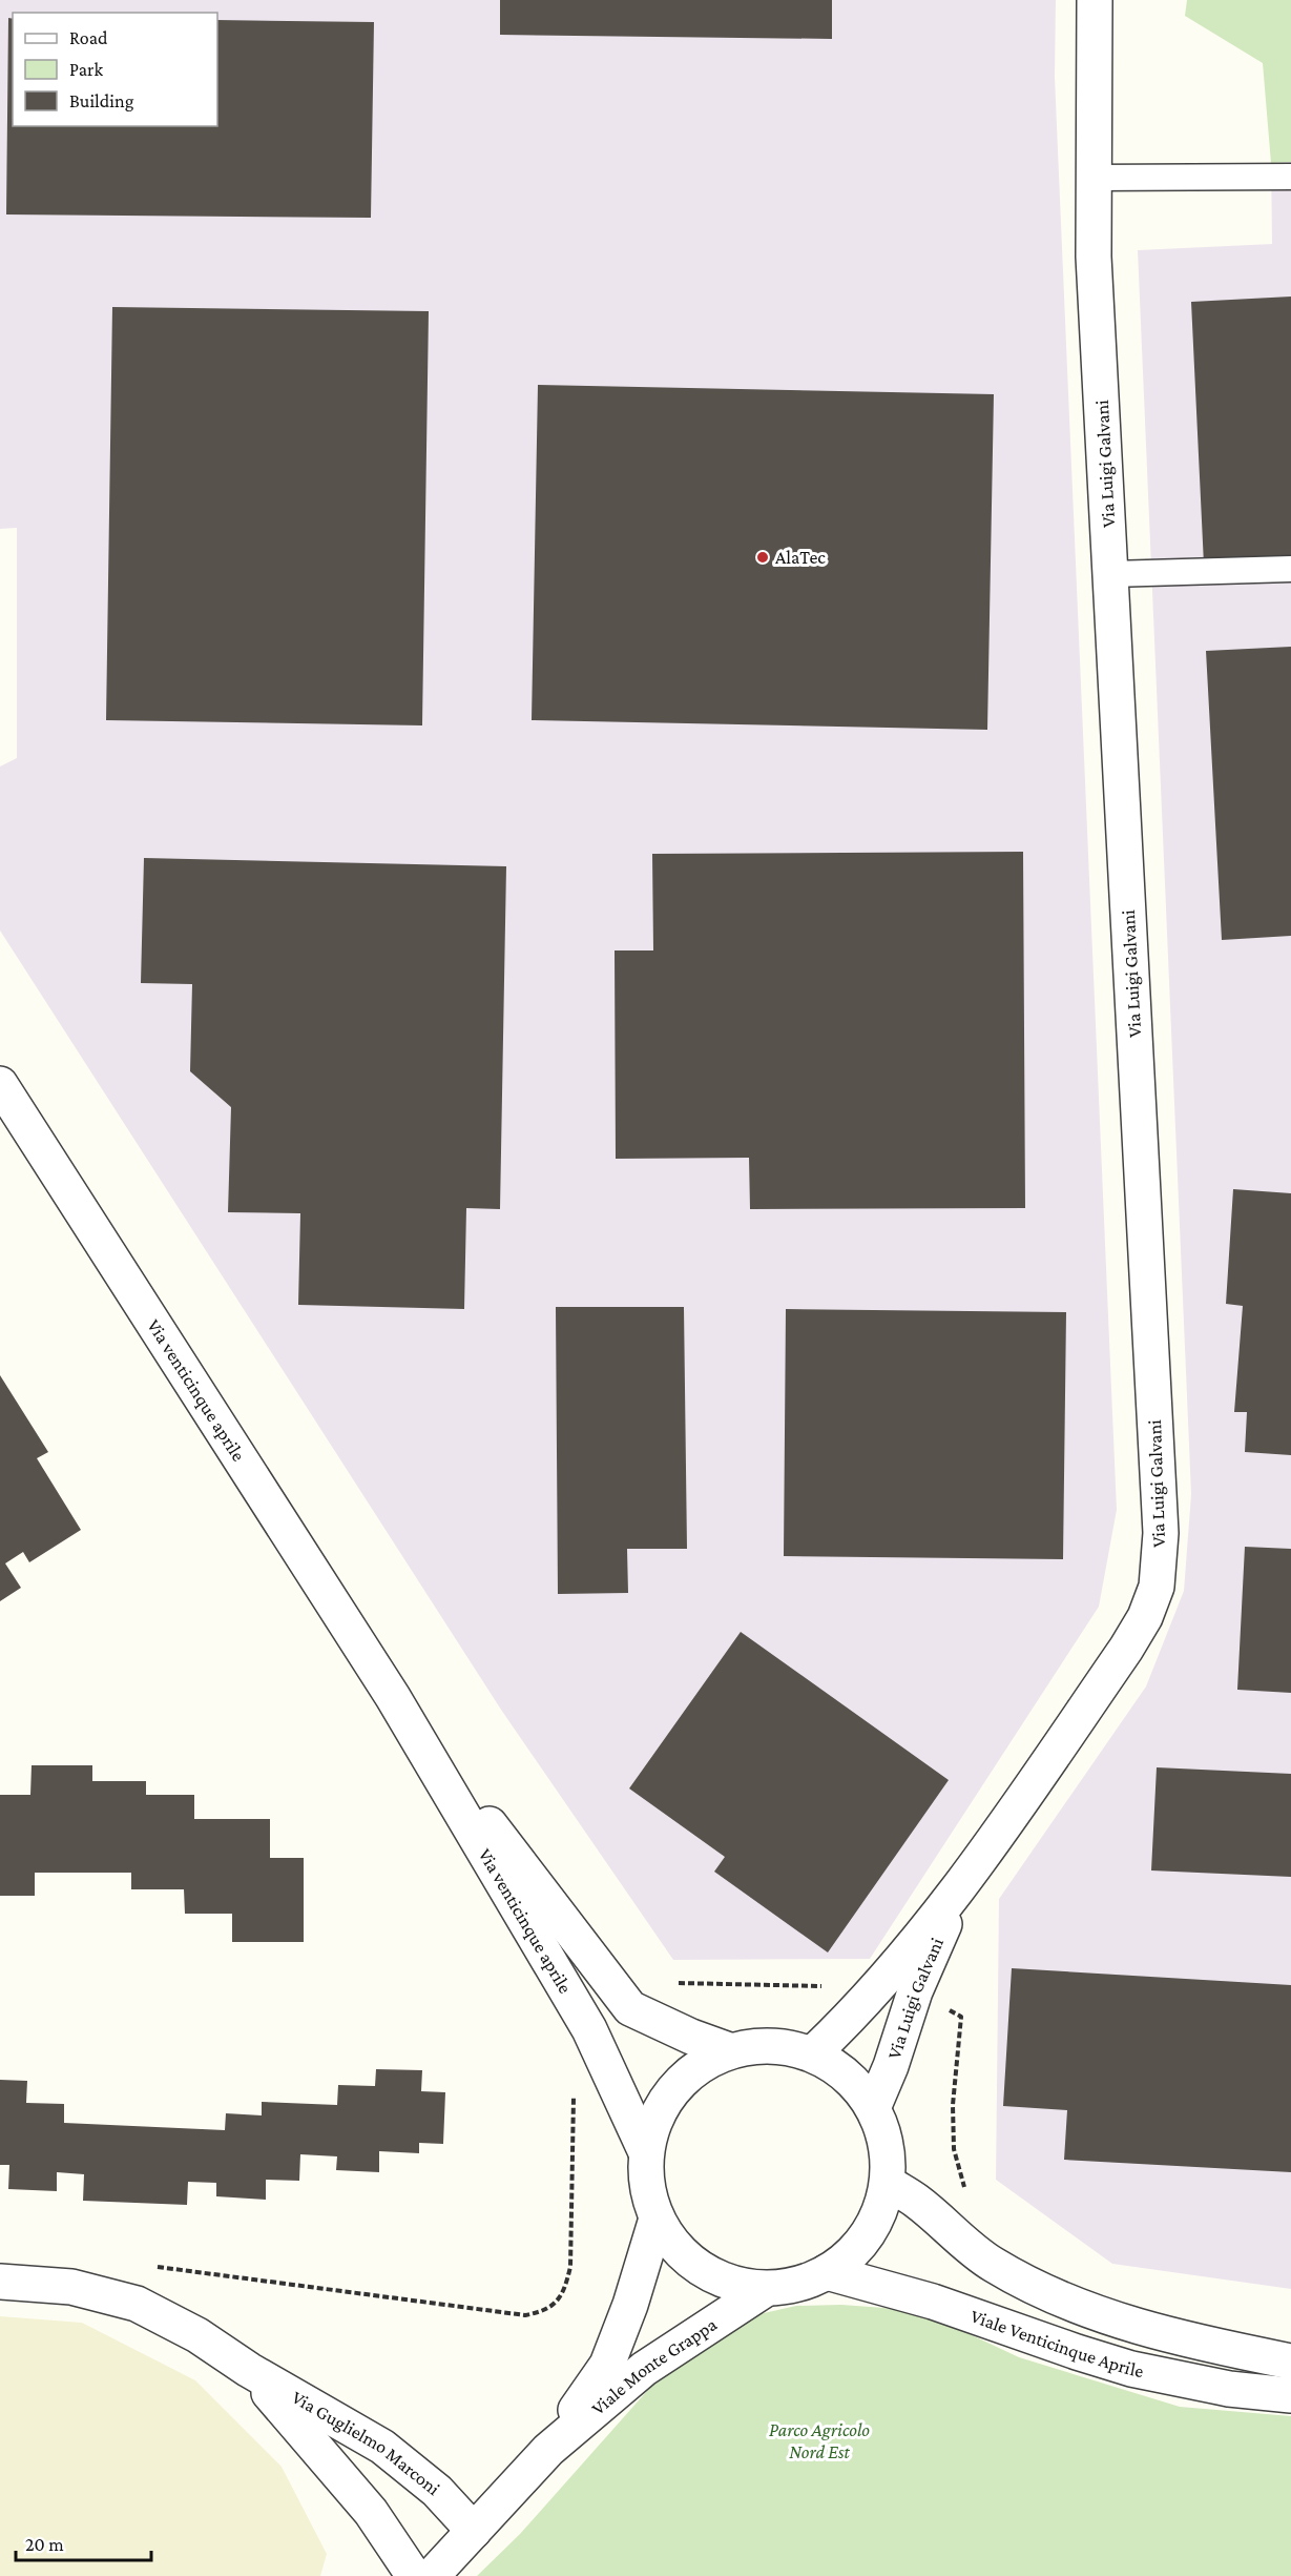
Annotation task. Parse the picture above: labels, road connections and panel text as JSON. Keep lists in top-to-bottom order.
{
  "streets": {
    "street": [
      "Via Luigi Galvani",
      "Via venticinque aprile",
      "Viale Venticinque Aprile",
      "Viale Monte Grappa",
      "Via Guglielmo Marconi"
    ]
  },
  "crossings": [
    ["Viale Monte Grappa", "Via Guglielmo Marconi"]
  ],
  "parks": ["Parco Agricolo Nord Est"],
  "places": ["AlaTec"],
  "legend": ["Road", "Park", "Building"],
  "scale_bar": "20 m"
}
